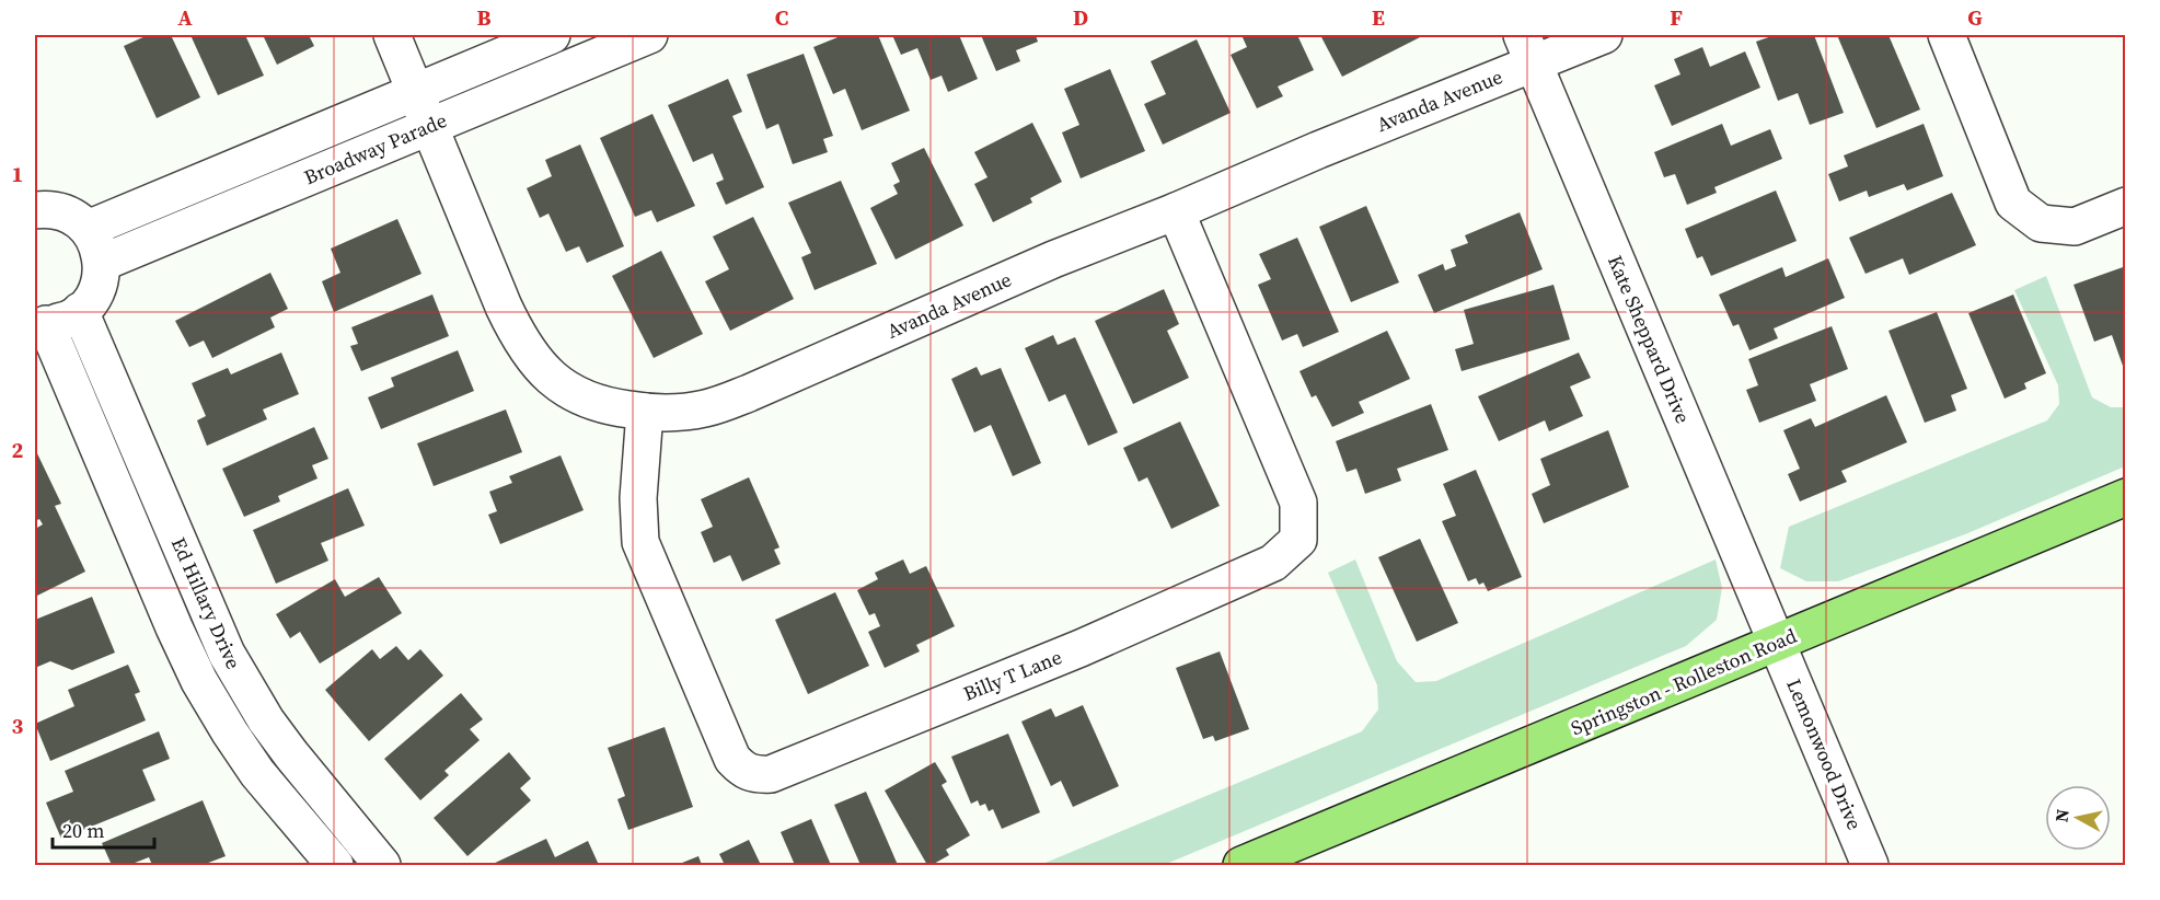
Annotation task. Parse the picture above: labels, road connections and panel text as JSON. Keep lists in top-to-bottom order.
{
  "streets": {
    "main road": ["Springston - Rolleston Road"],
    "street": [
      "Avanda Avenue",
      "Broadway Parade",
      "Kate Sheppard Drive",
      "Ed Hillary Drive",
      "Billy T Lane",
      "Lemonwood Drive"
    ]
  },
  "crossings": [
    ["Avanda Avenue", "Broadway Parade"],
    ["Avanda Avenue", "Kate Sheppard Drive"],
    ["Avanda Avenue", "Billy T Lane"],
    ["Kate Sheppard Drive", "Springston - Rolleston Road"],
    ["Kate Sheppard Drive", "Lemonwood Drive"],
    ["Springston - Rolleston Road", "Lemonwood Drive"]
  ],
  "scale_bar": "20 m",
  "north": "left",
  "grid": {
    "columns": [
      "A",
      "B",
      "C",
      "D",
      "E",
      "F",
      "G"
    ],
    "rows": ["1", "2", "3"]
  }
}
